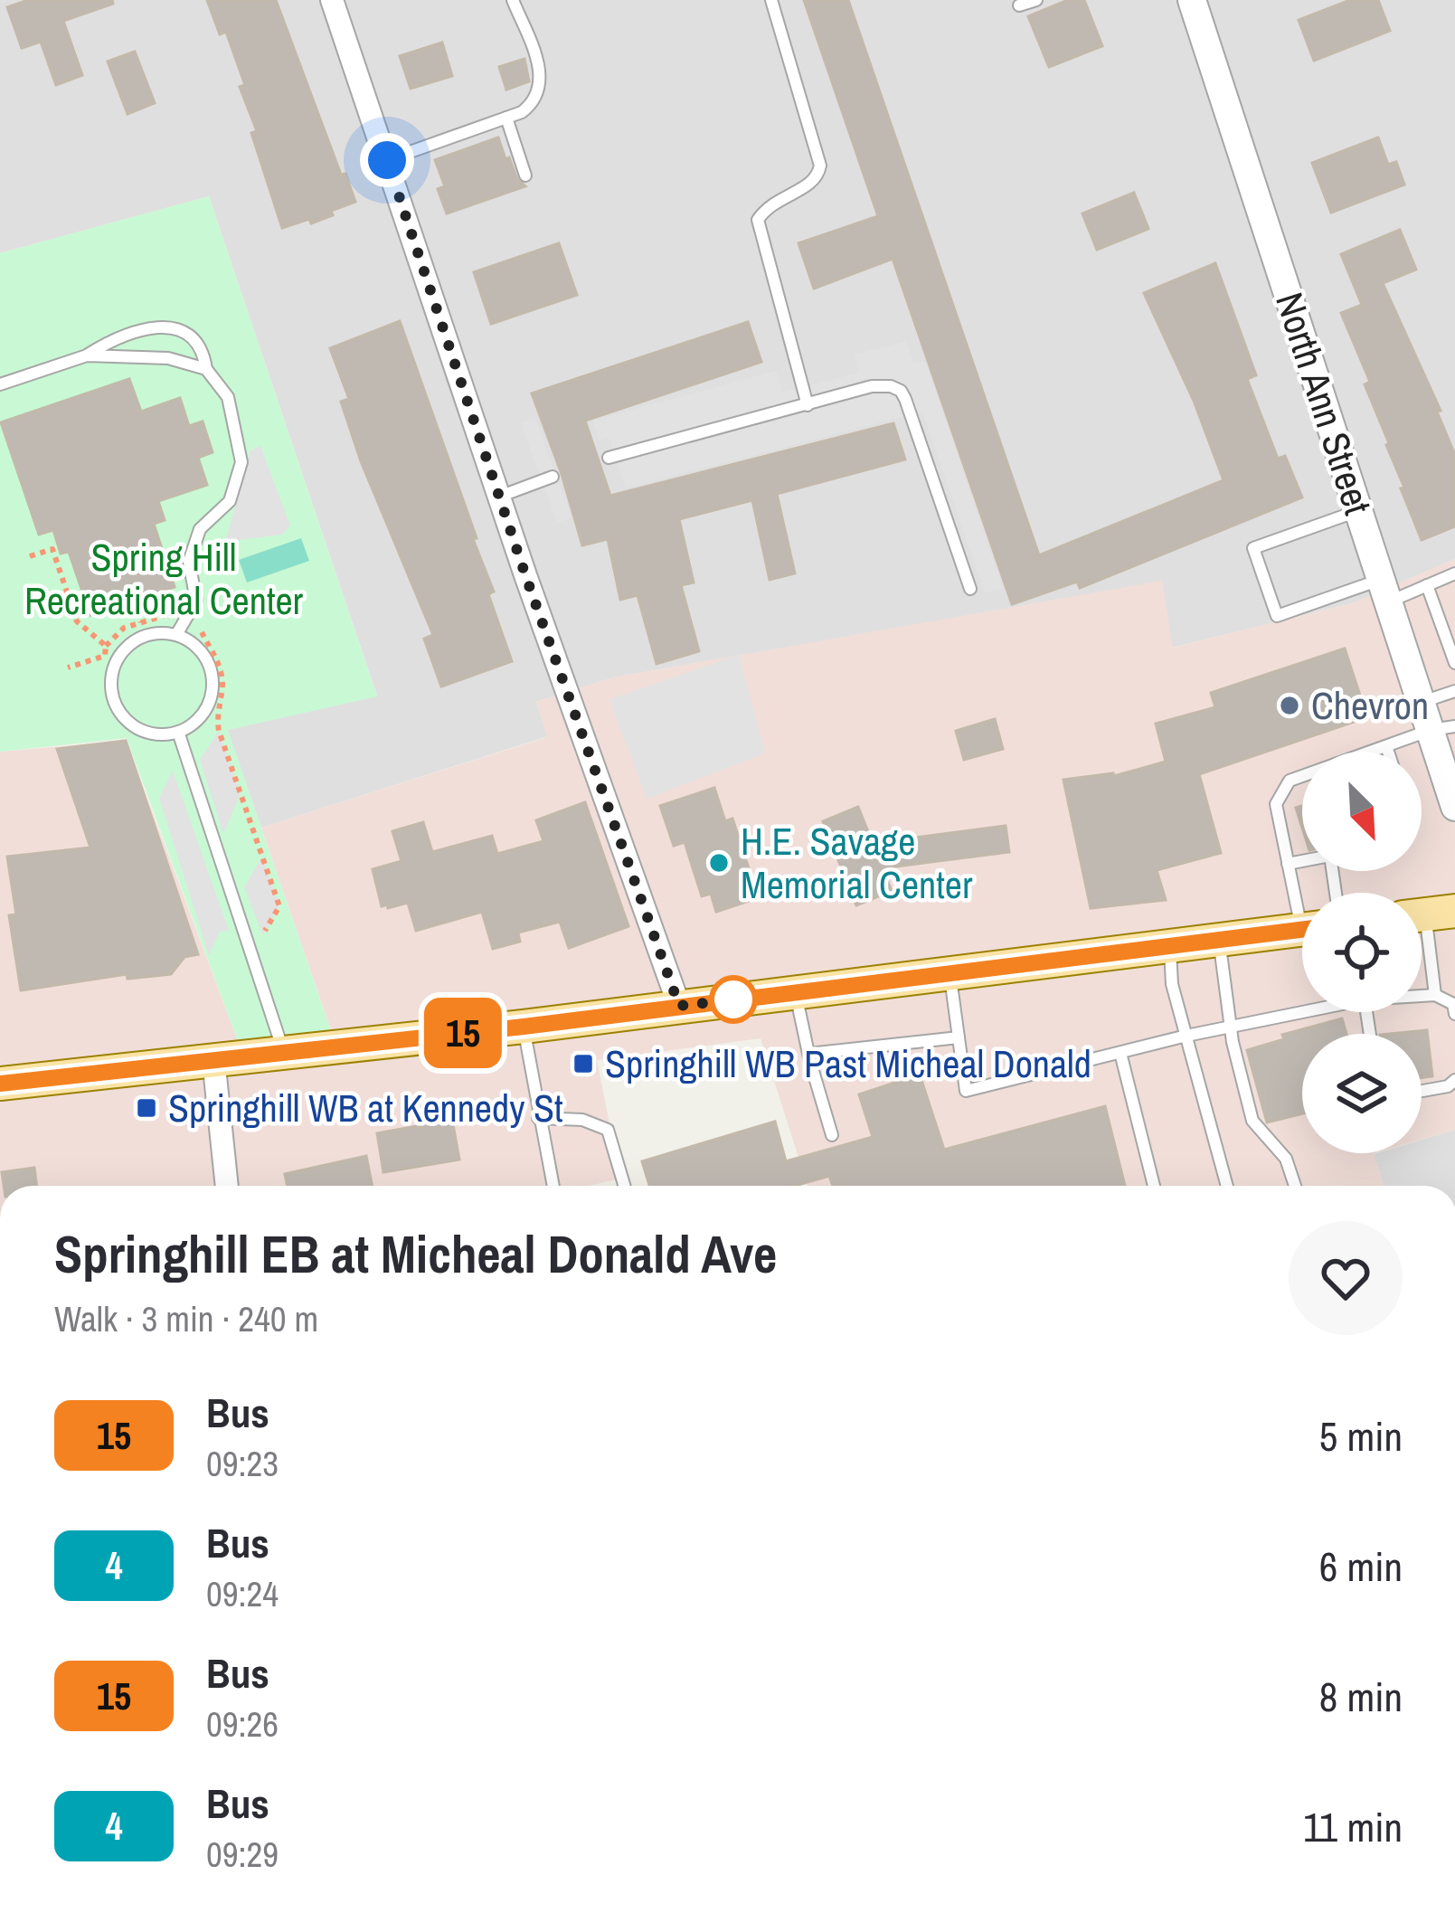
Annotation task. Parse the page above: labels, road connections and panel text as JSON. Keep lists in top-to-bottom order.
{
  "streets": {
    "street": ["North Ann Street"]
  },
  "parks": ["Spring Hill Recreational Center"],
  "places": {
    "other": ["Chevron", "H.E. Savage Memorial Center"],
    "transit": ["Springhill WB Past Micheal Donald", "Springhill WB at Kennedy St"]
  },
  "lines": ["bus line 15"],
  "north": "bottom right",
  "page": {
    "on_map": "15",
    "heading": ["Springhill EB at Micheal Donald Ave", "Walk · 3 min · 240 m"],
    "list": [
      {
        "mark": "15",
        "name": "Bus",
        "note": "09:23",
        "value": "5 min"
      },
      {
        "mark": "4",
        "name": "Bus",
        "note": "09:24",
        "value": "6 min"
      },
      {
        "mark": "15",
        "name": "Bus",
        "note": "09:26",
        "value": "8 min"
      },
      {
        "mark": "4",
        "name": "Bus",
        "note": "09:29",
        "value": "11 min"
      }
    ]
  }
}
